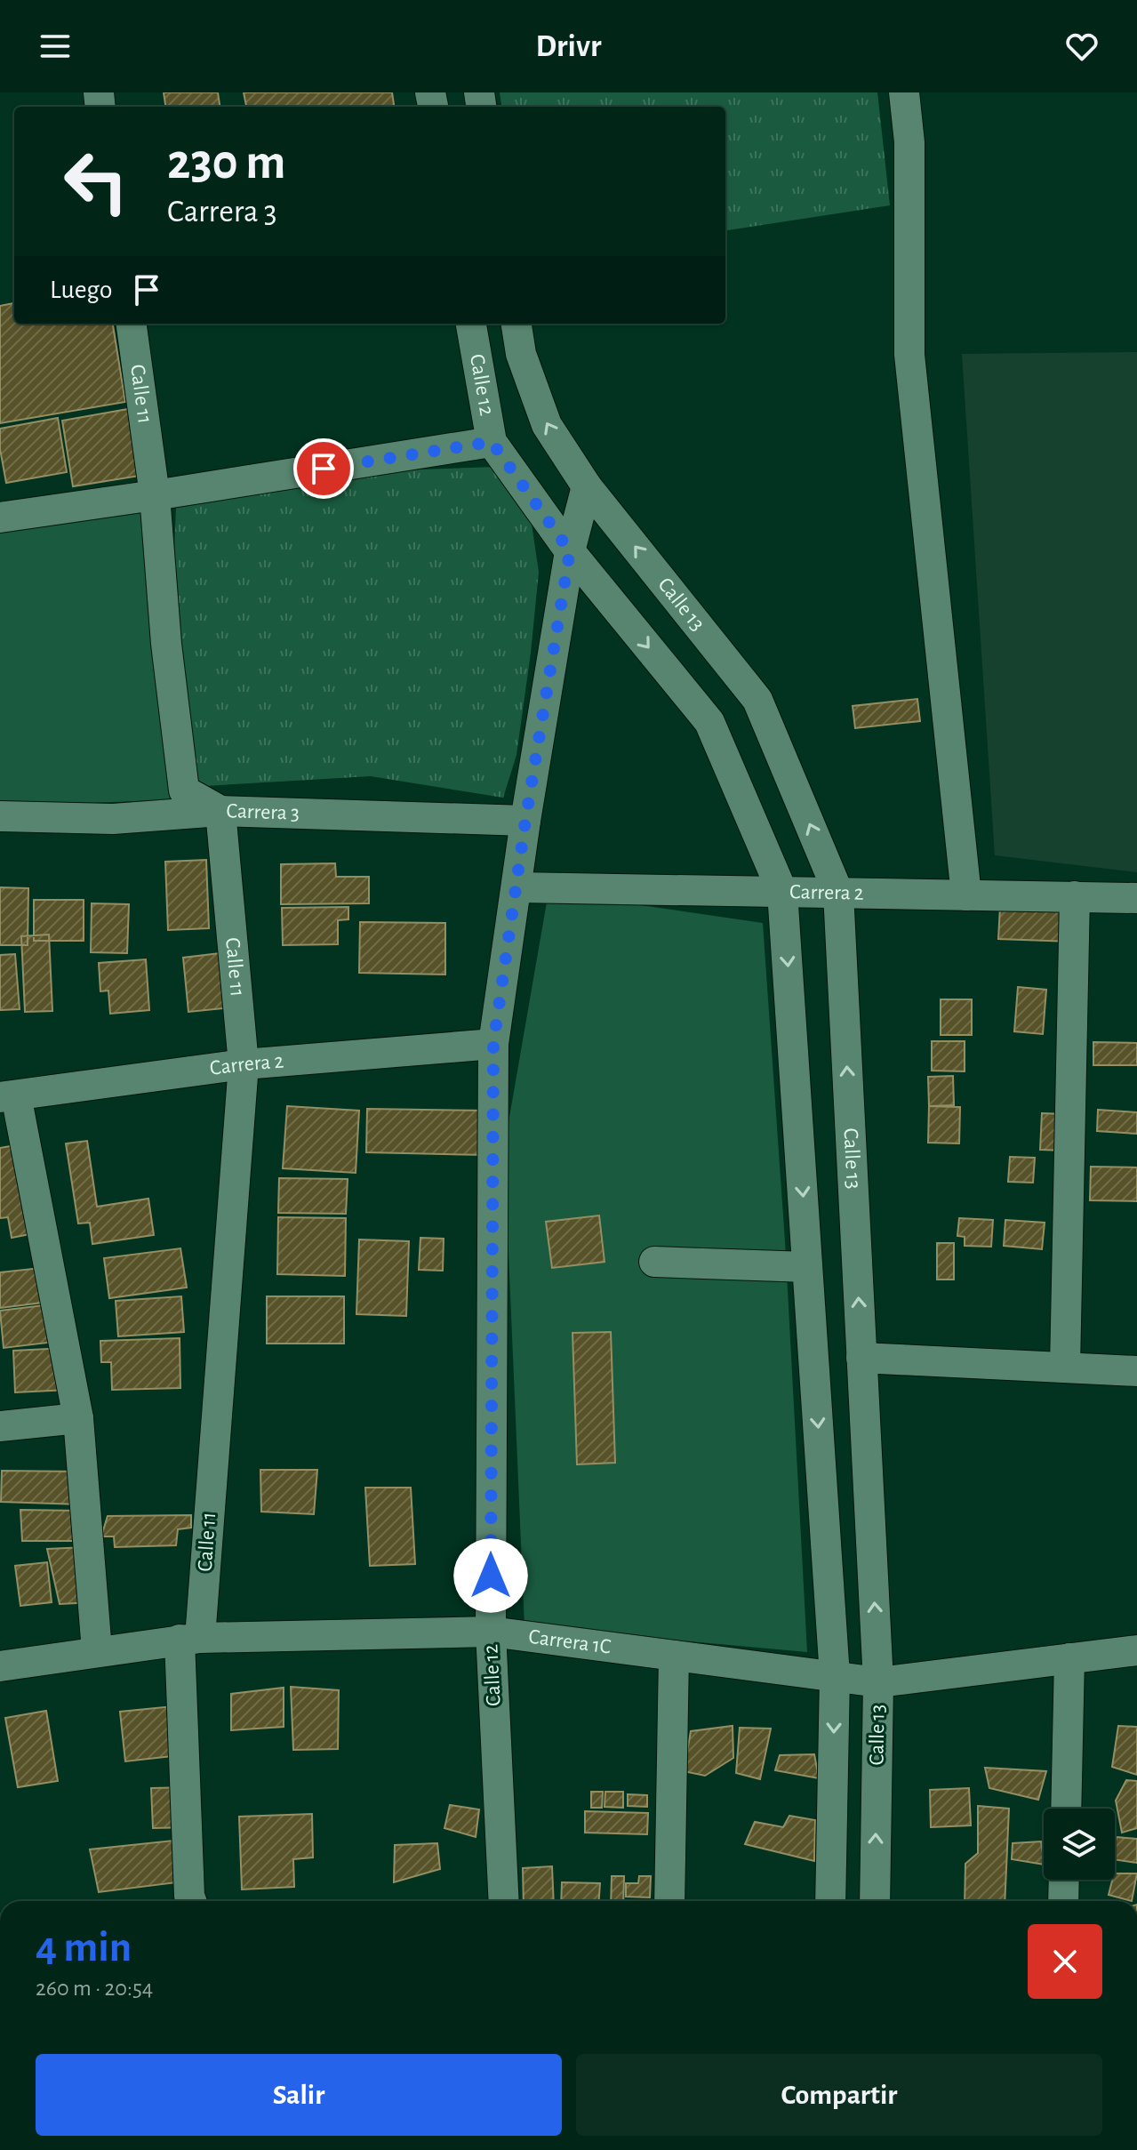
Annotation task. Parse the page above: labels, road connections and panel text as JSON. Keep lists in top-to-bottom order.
{
  "streets": {
    "street": [
      "Calle 12",
      "Calle 11",
      "Calle 13",
      "Carrera 3",
      "Carrera 2",
      "Carrera 1C"
    ]
  },
  "crossings": [
    ["Calle 12", "Calle 13"],
    ["Calle 12", "Carrera 3"],
    ["Calle 12", "Carrera 2"],
    ["Calle 12", "Carrera 1C"],
    ["Calle 11", "Carrera 3"],
    ["Calle 11", "Carrera 2"],
    ["Calle 11", "Carrera 1C"],
    ["Calle 13", "Carrera 2"],
    ["Calle 13", "Carrera 1C"]
  ],
  "page": {
    "header": "Drivr",
    "turn": ["230 m", "Carrera 3"],
    "then": "Luego",
    "heading": ["4 min", "260 m · 20:54"],
    "buttons": ["Salir", "Compartir"]
  }
}
